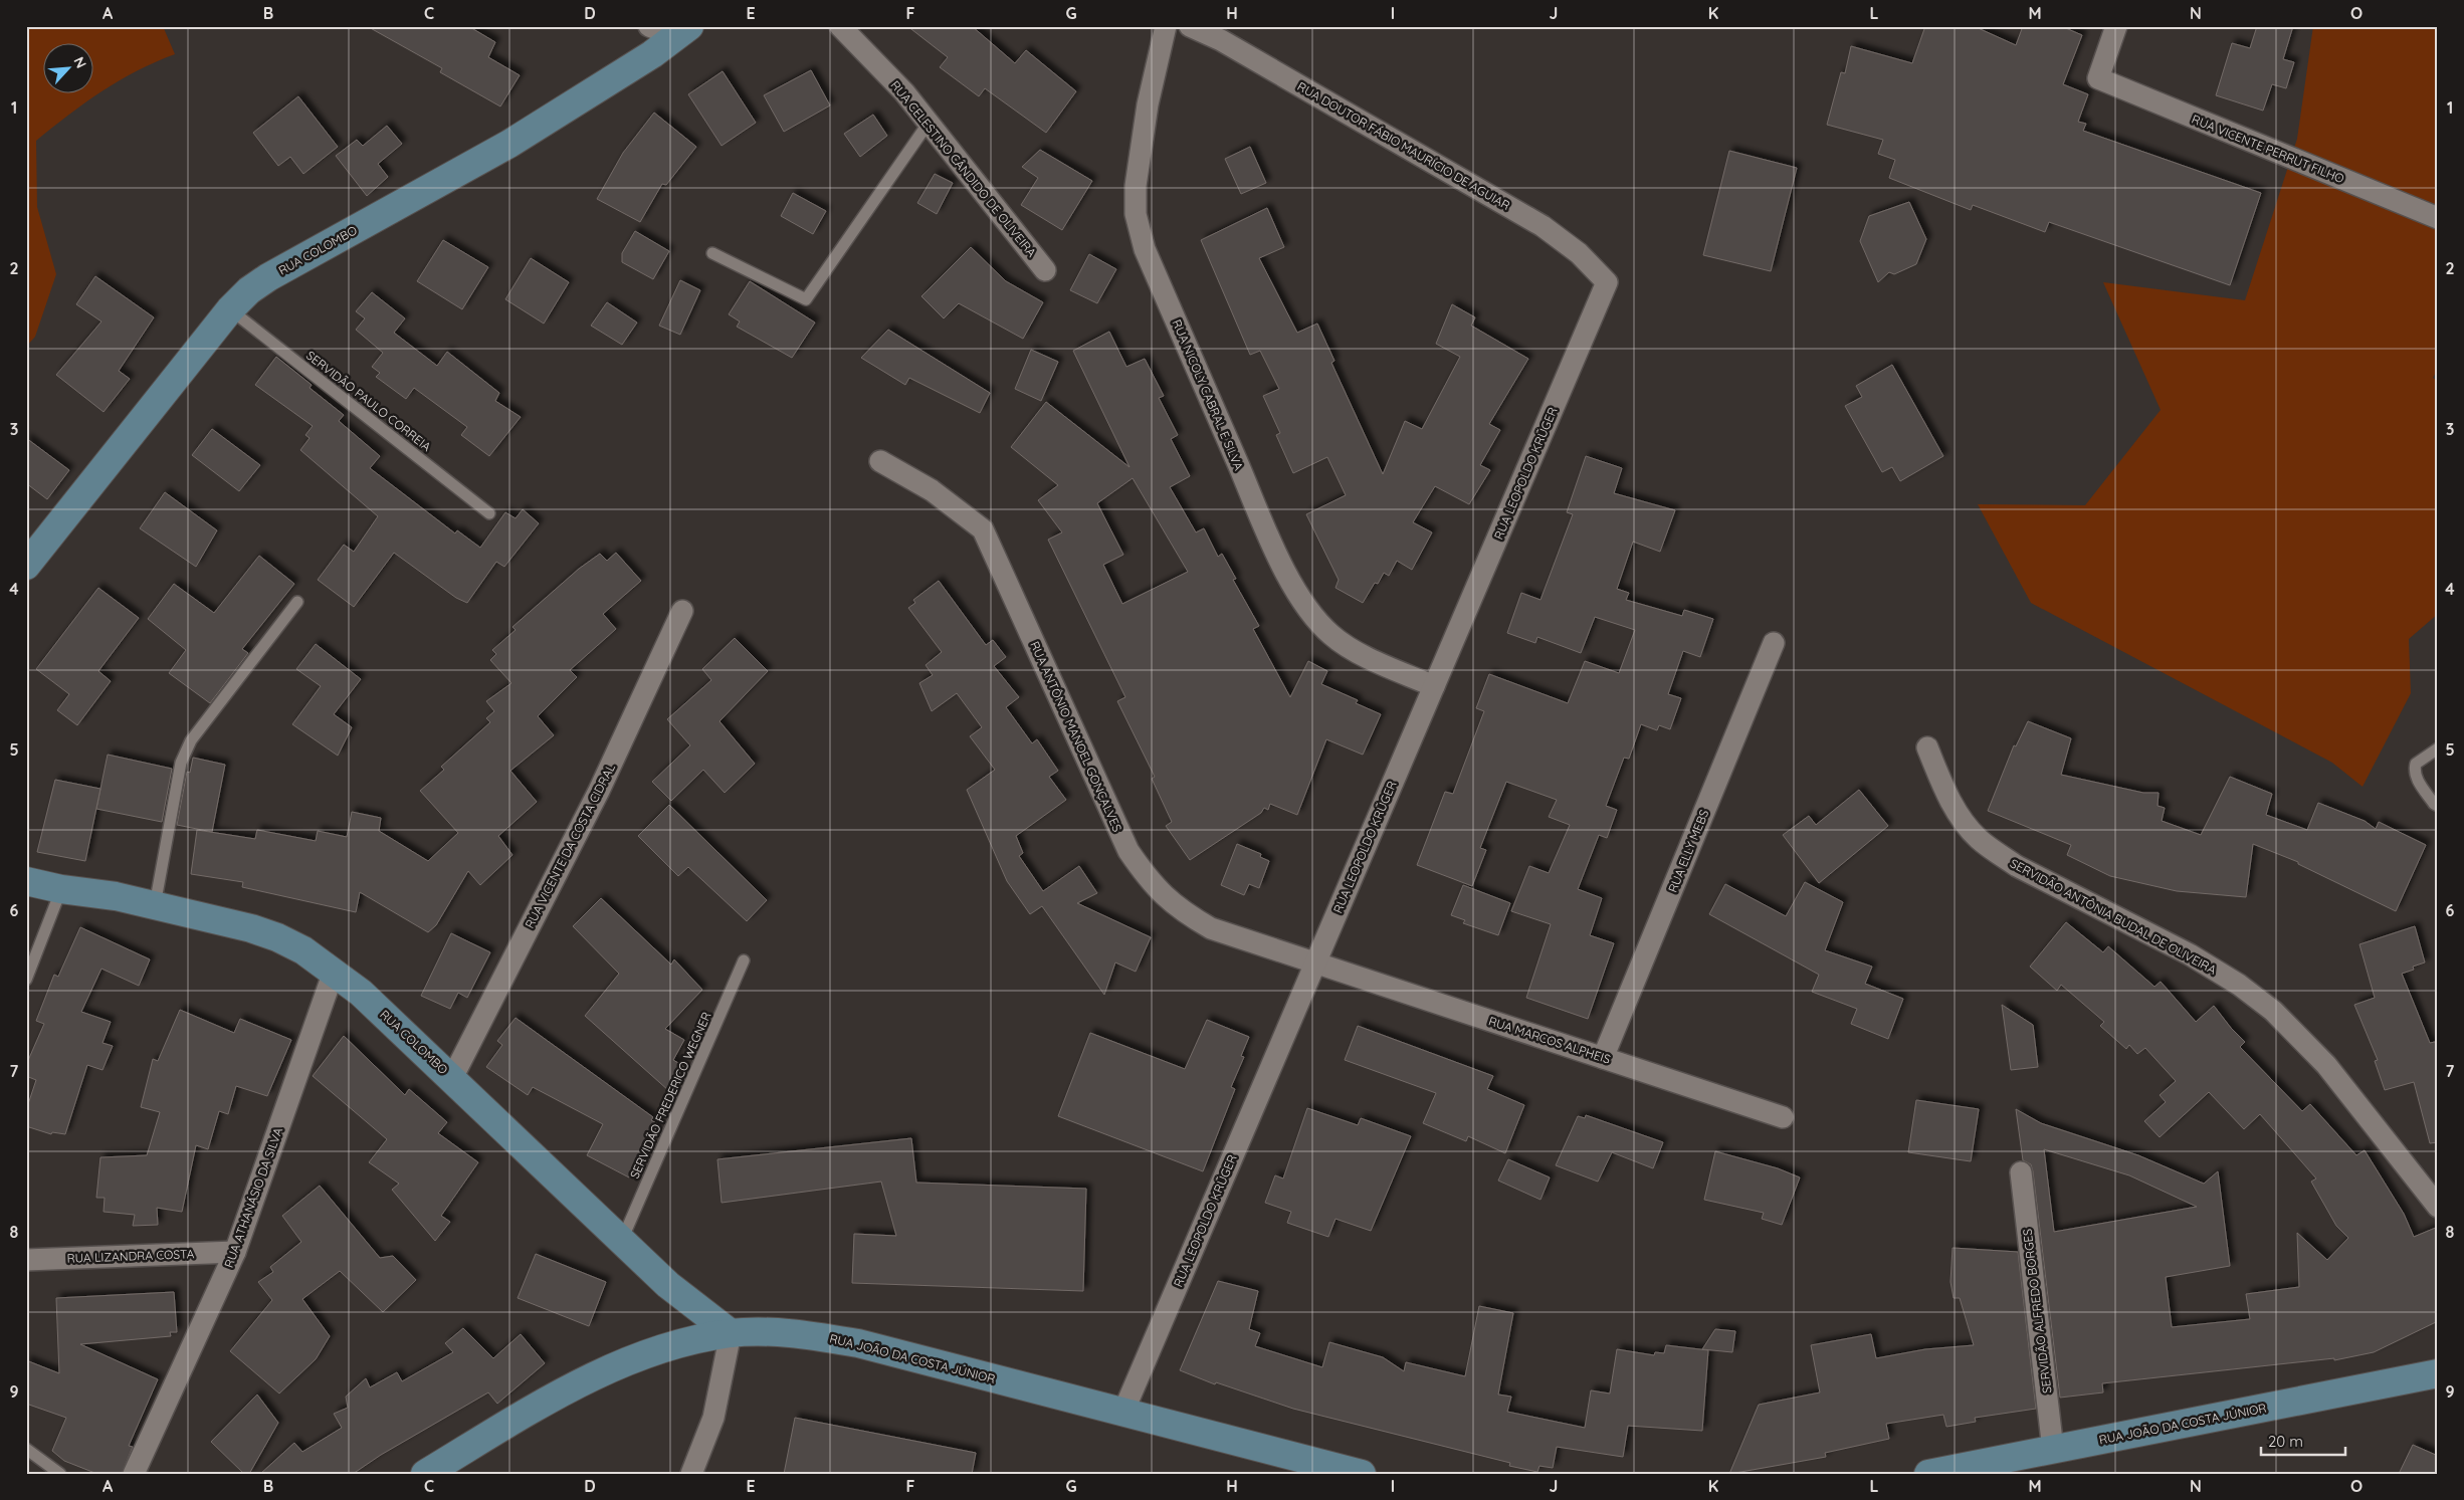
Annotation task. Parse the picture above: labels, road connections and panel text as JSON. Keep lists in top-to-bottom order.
{
  "streets": {
    "street": [
      "RUA DOUTOR FÁBIO MAURÍCIO DE AGUIAR",
      "RUA VICENTE PERRUT FILHO",
      "RUA CELESTINO CÂNDIDO DE OLIVEIRA",
      "RUA COLOMBO",
      "RUA NICOLY CABRAL E SILVA",
      "RUA LEOPOLDO KRÜGER",
      "RUA ANTÔNIO MANOEL GONÇALVES",
      "RUA VICENTE DA COSTA CIDRAL",
      "RUA ELLY MEBS",
      "SERVIDÃO ANTÔNIA BUDAL DE OLIVEIRA",
      "RUA MARCOS ALPHEIS",
      "RUA ATHANÁSIO DA SILVA",
      "RUA LIZANDRA COSTA",
      "SERVIDÃO ALFREDO BORGES",
      "RUA JOÃO DA COSTA JÚNIOR"
    ],
    "lane": ["SERVIDÃO PAULO CORREIA", "SERVIDÃO FREDERICO WEGNER"]
  },
  "crossings": [
    ["RUA DOUTOR FÁBIO MAURÍCIO DE AGUIAR", "RUA LEOPOLDO KRÜGER"],
    ["RUA COLOMBO", "SERVIDÃO PAULO CORREIA"],
    ["RUA COLOMBO", "RUA VICENTE DA COSTA CIDRAL"],
    ["RUA COLOMBO", "SERVIDÃO FREDERICO WEGNER"],
    ["RUA COLOMBO", "RUA ATHANÁSIO DA SILVA"],
    ["RUA COLOMBO", "RUA JOÃO DA COSTA JÚNIOR"],
    ["RUA NICOLY CABRAL E SILVA", "RUA LEOPOLDO KRÜGER"],
    ["RUA LEOPOLDO KRÜGER", "RUA ANTÔNIO MANOEL GONÇALVES"],
    ["RUA LEOPOLDO KRÜGER", "RUA MARCOS ALPHEIS"],
    ["RUA LEOPOLDO KRÜGER", "RUA JOÃO DA COSTA JÚNIOR"],
    ["RUA ANTÔNIO MANOEL GONÇALVES", "RUA MARCOS ALPHEIS"],
    ["RUA ELLY MEBS", "RUA MARCOS ALPHEIS"],
    ["RUA ATHANÁSIO DA SILVA", "RUA LIZANDRA COSTA"],
    ["SERVIDÃO ALFREDO BORGES", "RUA JOÃO DA COSTA JÚNIOR"]
  ],
  "scale_bar": "20 m",
  "north": "top right",
  "grid": {
    "columns": [
      "A",
      "B",
      "C",
      "D",
      "E",
      "F",
      "G",
      "H",
      "I",
      "J",
      "K",
      "L",
      "M",
      "N",
      "O"
    ],
    "rows": [
      "1",
      "2",
      "3",
      "4",
      "5",
      "6",
      "7",
      "8",
      "9"
    ]
  }
}
